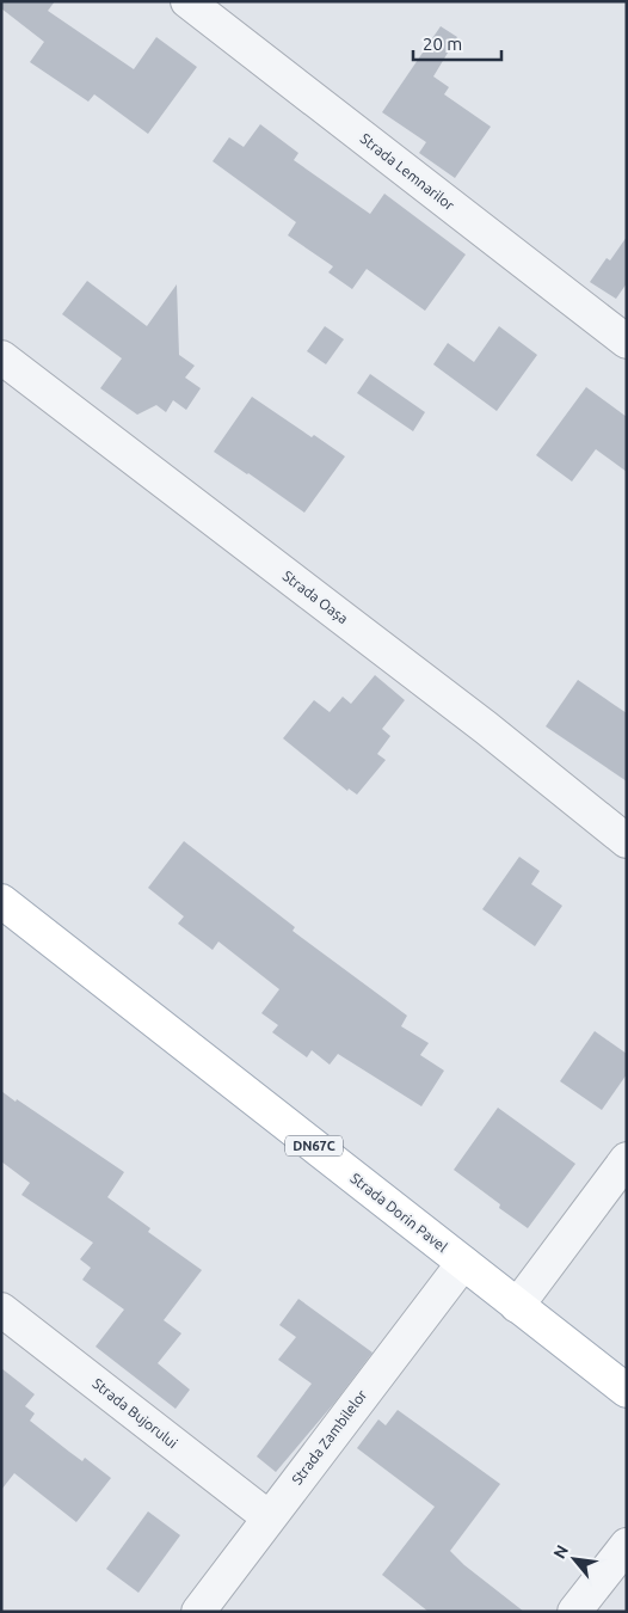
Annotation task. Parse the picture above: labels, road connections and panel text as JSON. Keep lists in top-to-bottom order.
{
  "streets": {
    "main road": ["DN67C", "Strada Dorin Pavel"],
    "street": [
      "Strada Lemnarilor",
      "Strada Oașa",
      "Strada Bujorului",
      "Strada Zambilelor"
    ]
  },
  "crossings": [
    ["Strada Dorin Pavel", "Strada Zambilelor"],
    ["Strada Bujorului", "Strada Zambilelor"]
  ],
  "scale_bar": "20 m",
  "north": "top left"
}
